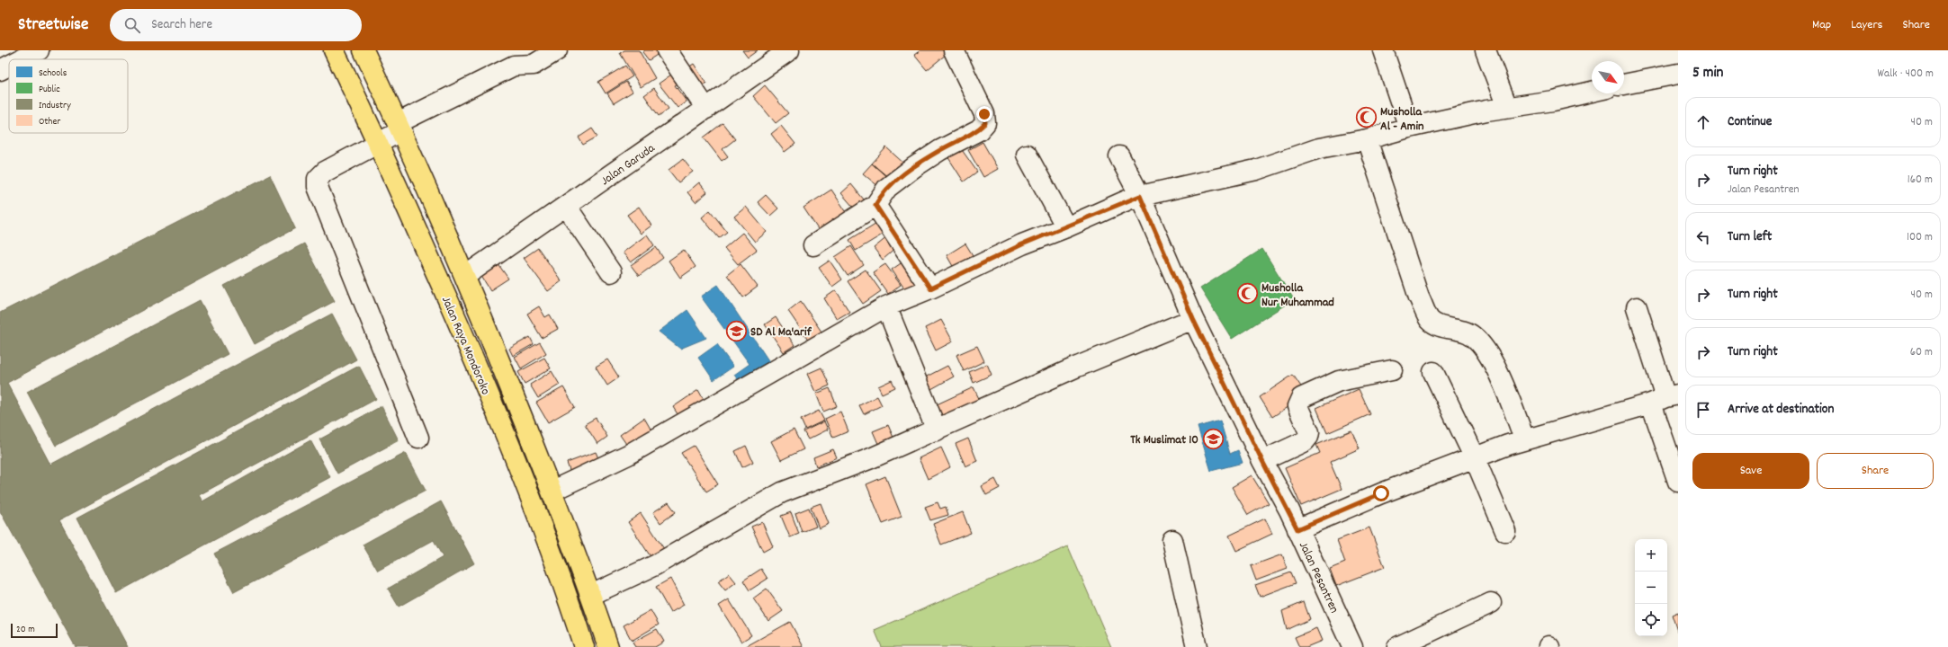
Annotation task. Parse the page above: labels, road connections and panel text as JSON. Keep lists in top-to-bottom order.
{
  "streets": {
    "highway": ["Jalan Raya Mondoroko"],
    "street": ["Jalan Garuda", "Jalan Pesantren"]
  },
  "crossings": [
    ["Jalan Garuda", "Jalan Raya Mondoroko"]
  ],
  "places": {
    "mosque": ["Musholla Al - Amin", "Musholla Nur Muhammad"],
    "school or university": ["SD Al Ma'arif", "Tk Muslimat 10"]
  },
  "legend": [
    "Schools",
    "Public",
    "Industry",
    "Other"
  ],
  "scale_bar": "20 m",
  "north": "bottom right",
  "page": {
    "header": "Streetwise",
    "search": "Search here",
    "nav": ["Map", "Layers", "Share"],
    "heading": ["5 min", "Walk · 400 m"],
    "list": [
      ["Continue", "40 m"],
      ["Turn right", "Jalan Pesantren", "160 m"],
      ["Turn left", "100 m"],
      ["Turn right", "40 m"],
      ["Turn right", "60 m"],
      "Arrive at destination"
    ],
    "buttons": ["Save", "Share"],
    "map_buttons": ["+", "−"],
    "scale": "20 m"
  }
}
